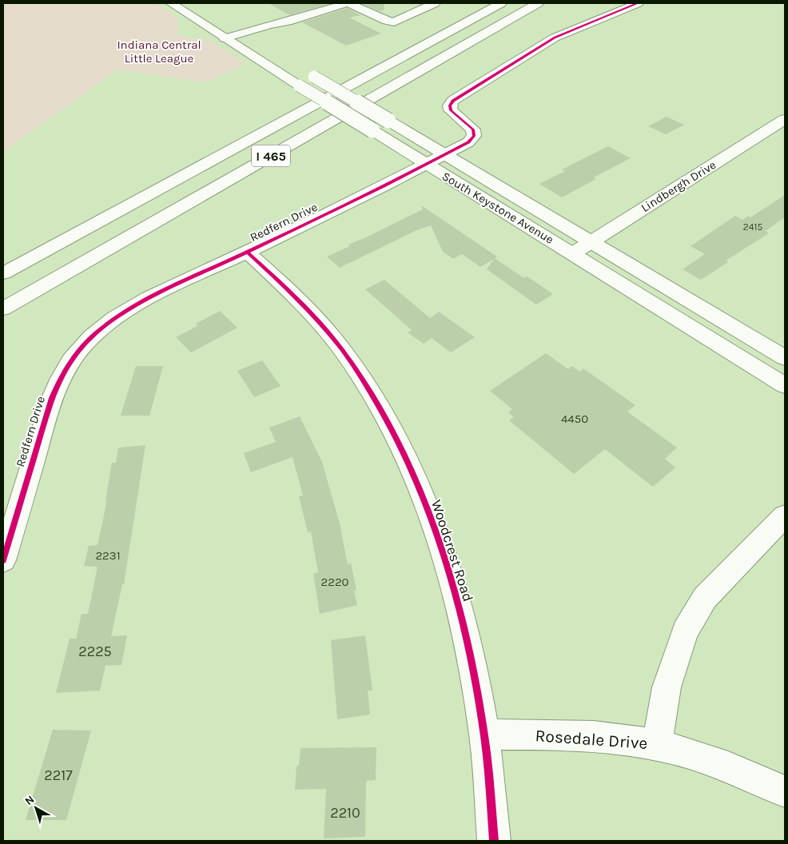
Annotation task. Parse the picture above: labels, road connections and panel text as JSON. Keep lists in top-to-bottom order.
{
  "streets": {
    "main road": [
      "I 465",
      "Lindbergh Drive",
      "South Keystone Avenue",
      "Redfern Drive",
      "Woodcrest Road",
      "Rosedale Drive"
    ]
  },
  "crossings": [
    ["Lindbergh Drive", "South Keystone Avenue"],
    ["South Keystone Avenue", "Redfern Drive"],
    ["Redfern Drive", "Woodcrest Road"],
    ["Woodcrest Road", "Rosedale Drive"]
  ],
  "parks": ["Indiana Central Little League"],
  "house_numbers": [
    "2415",
    "4450",
    "2231",
    "2220",
    "2225",
    "2217",
    "2210"
  ],
  "north": "top left"
}
